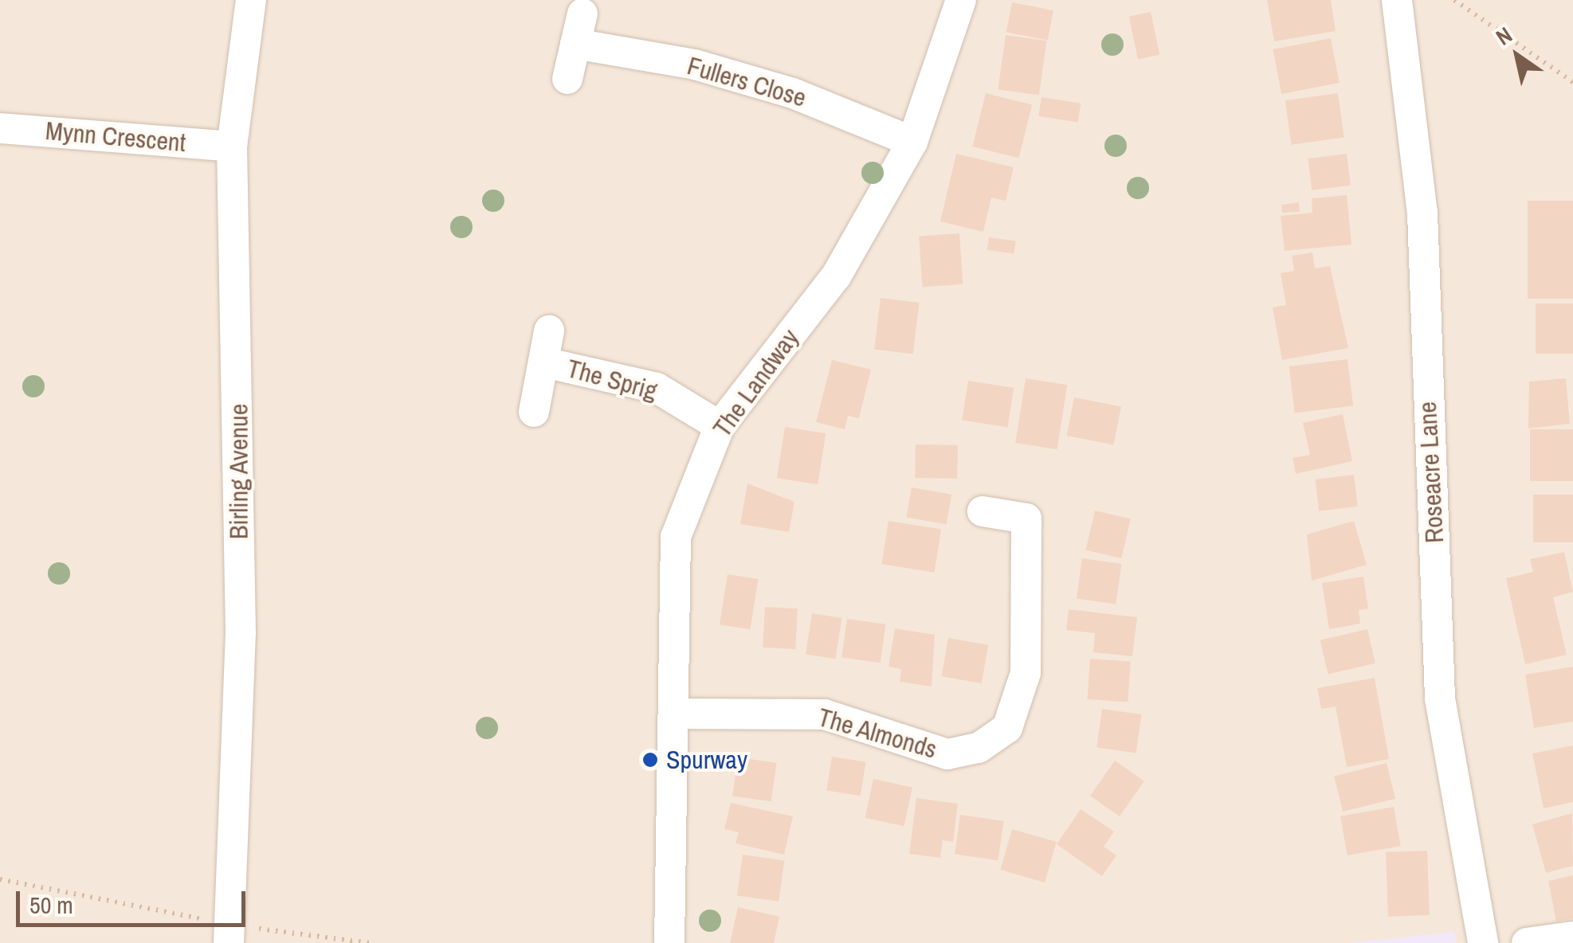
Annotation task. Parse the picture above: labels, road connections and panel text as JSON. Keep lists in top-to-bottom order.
{
  "streets": {
    "street": [
      "Fullers Close",
      "Mynn Crescent",
      "The Sprig",
      "The Landway",
      "Birling Avenue",
      "Roseacre Lane",
      "The Almonds"
    ]
  },
  "crossings": [
    ["Fullers Close", "The Landway"],
    ["Mynn Crescent", "Birling Avenue"],
    ["The Sprig", "The Landway"],
    ["The Landway", "The Almonds"]
  ],
  "places": ["Spurway"],
  "scale_bar": "50 m",
  "north": "top left"
}
